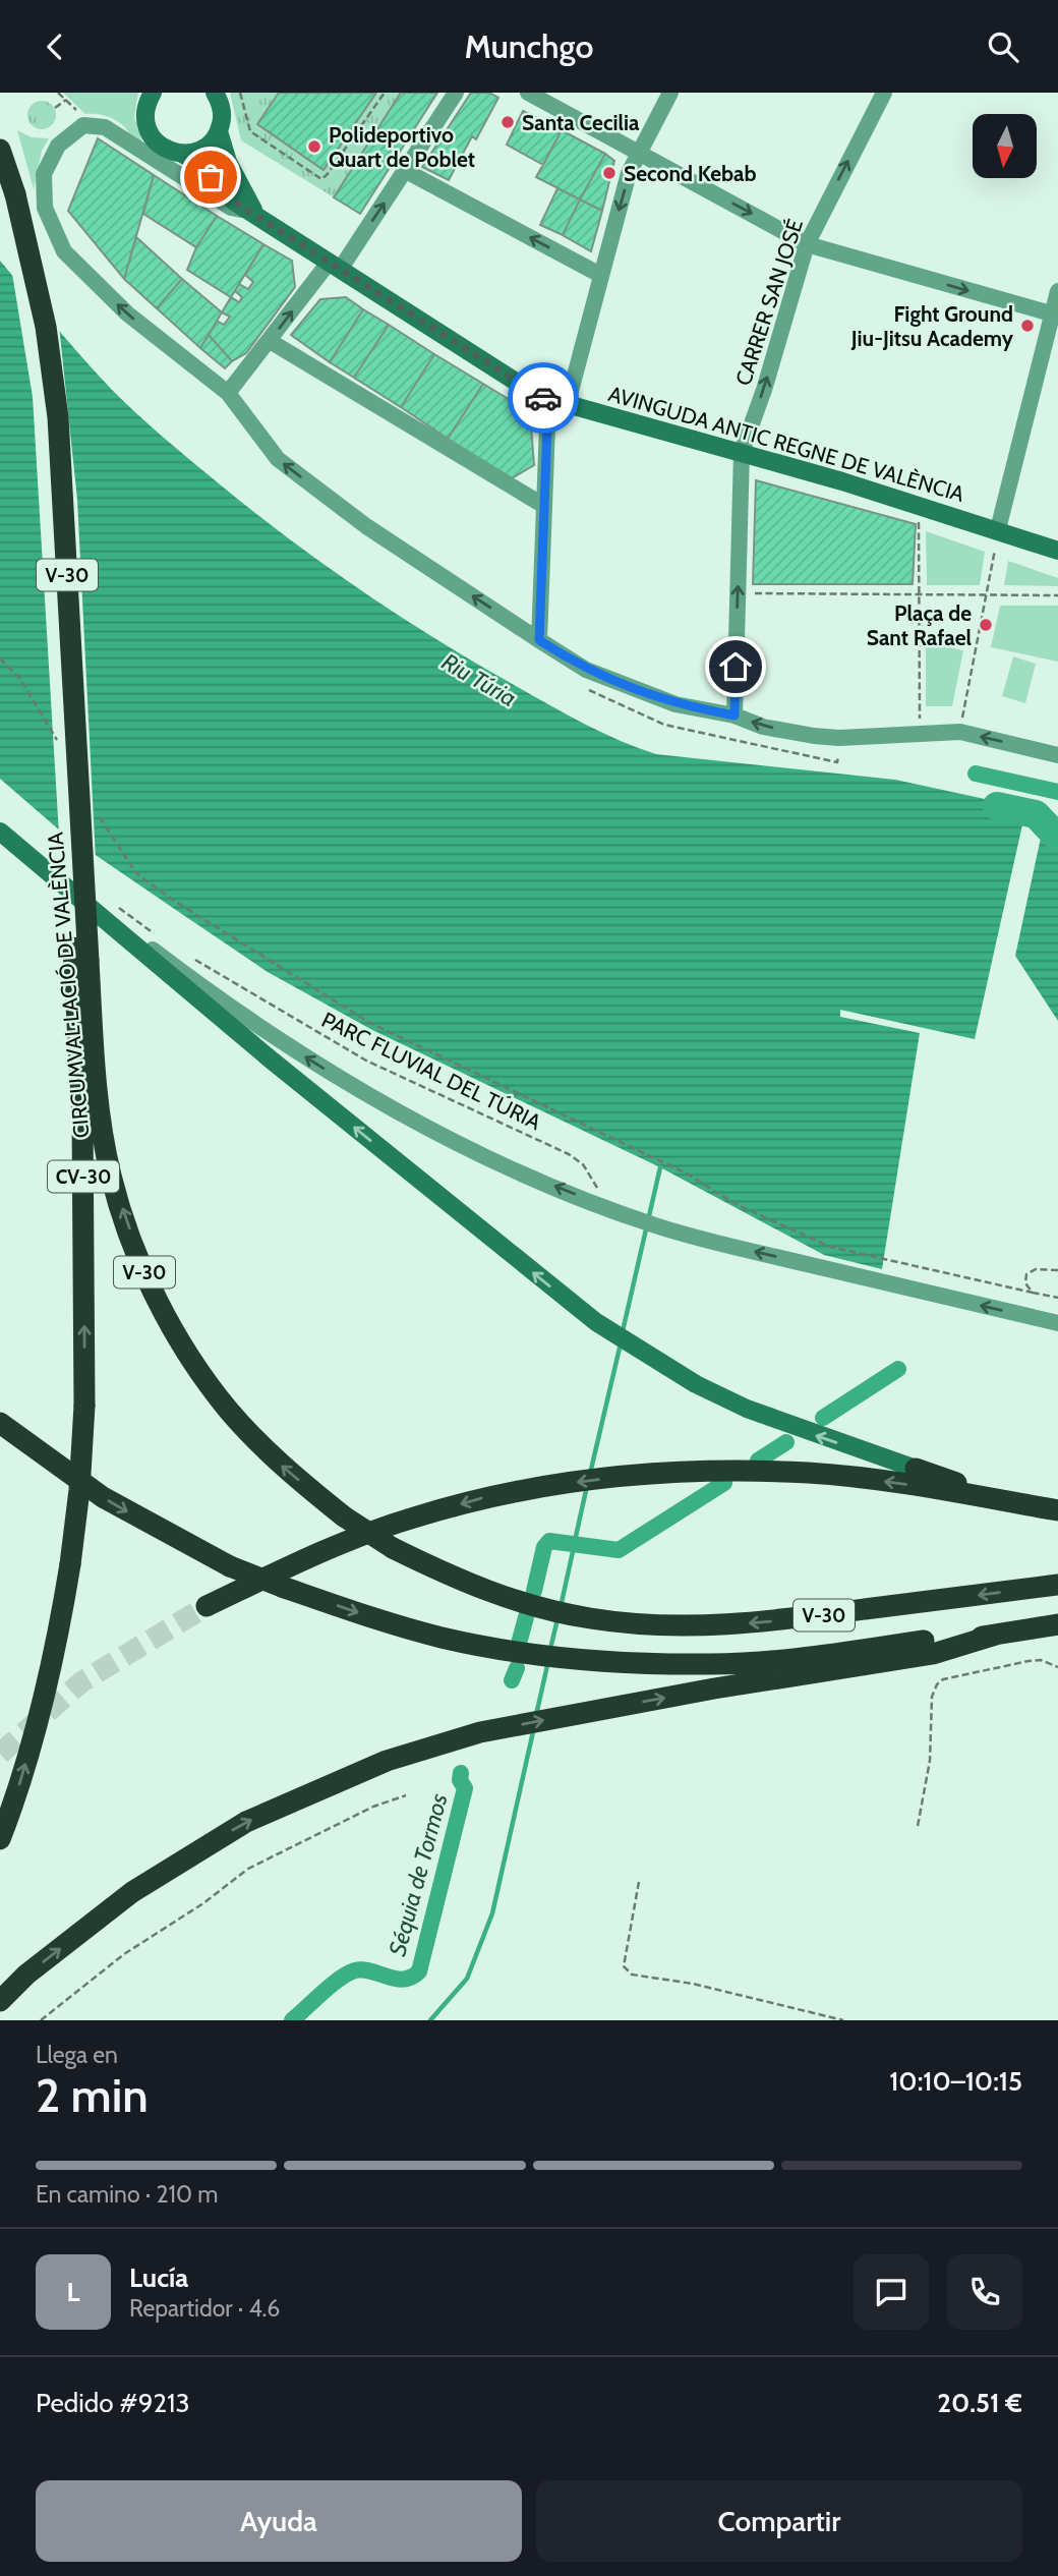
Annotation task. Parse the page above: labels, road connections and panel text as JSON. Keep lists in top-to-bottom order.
{
  "streets": {
    "highway": ["V-30", "CIRCUMVAL·LACIÓ DE VALÈNCIA", "CV-30"],
    "main road": ["AVINGUDA ANTIC REGNE DE VALÈNCIA"],
    "street": ["CARRER SAN JOSÉ"],
    "path": ["PARC FLUVIAL DEL TÚRIA"]
  },
  "crossings": [
    ["CARRER SAN JOSÉ", "AVINGUDA ANTIC REGNE DE VALÈNCIA"],
    ["CIRCUMVAL·LACIÓ DE VALÈNCIA", "CV-30"]
  ],
  "one_way": ["CARRER SAN JOSÉ"],
  "water": ["Riu Túria", "Séquia de Tormos"],
  "places": [
    "Santa Cecilia",
    "Polideportivo Quart de Poblet",
    "Second Kebab",
    "Fight Ground Jiu-Jitsu Academy",
    "Plaça de Sant Rafael"
  ],
  "north": "bottom",
  "page": {
    "header": "Munchgo",
    "heading": ["2 min", "Llega en", "10:10–10:15"],
    "panel": [
      "Lucía",
      "Repartidor · 4.6",
      "Pedido #9213",
      "20.51 €"
    ],
    "bar": "En camino · 210 m",
    "round": "L",
    "buttons": ["Ayuda", "Compartir"]
  }
}
